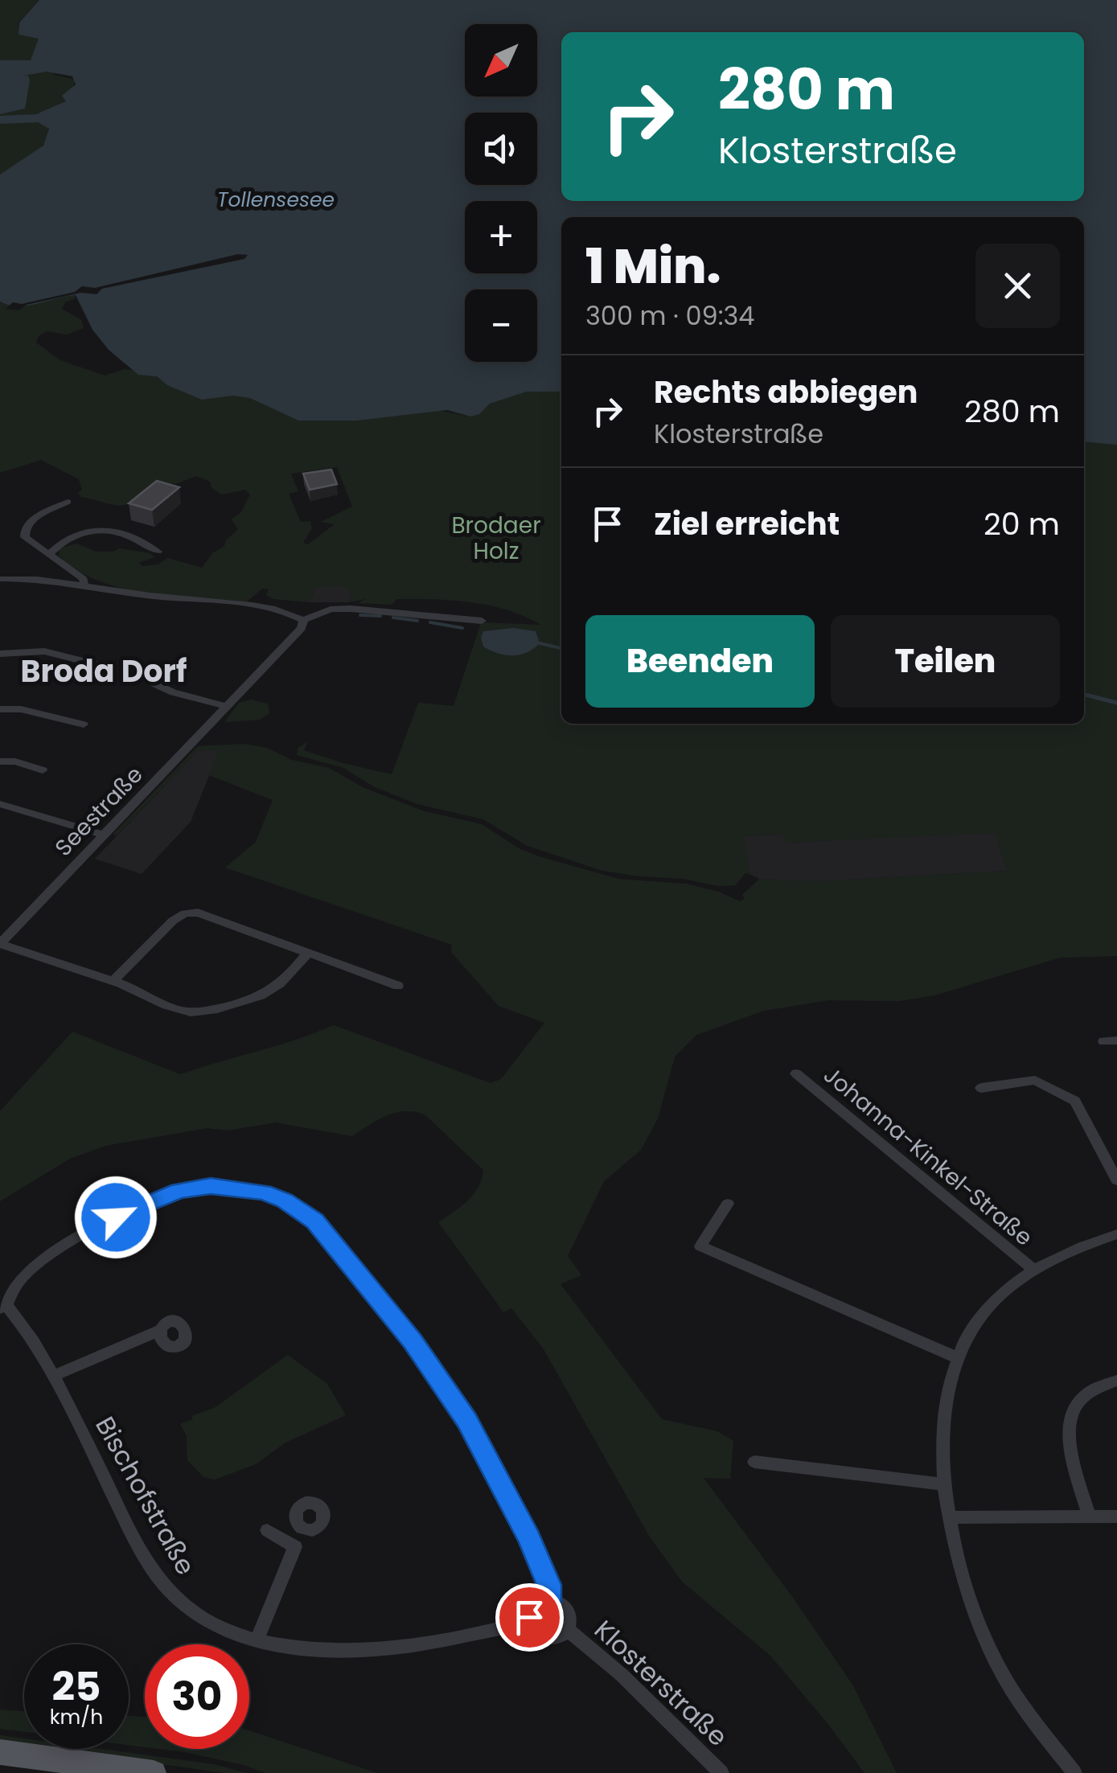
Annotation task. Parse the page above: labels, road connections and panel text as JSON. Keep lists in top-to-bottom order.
{
  "streets": {
    "street": [
      "Seestraße",
      "Johanna-Kinkel-Straße",
      "Bischofstraße",
      "Klosterstraße"
    ]
  },
  "crossings": [
    ["Bischofstraße", "Klosterstraße"]
  ],
  "districts": ["Broda Dorf"],
  "water": ["Tollensesee"],
  "parks": ["Brodaer Holz"],
  "north": "bottom left",
  "page": {
    "map_buttons": ["+", "−"],
    "turn": ["280 m", "Klosterstraße"],
    "heading": ["1 Min.", "300 m · 09:34"],
    "list": [
      {
        "name": "Rechts abbiegen",
        "note": "Klosterstraße",
        "value": "280 m"
      },
      {
        "name": "Ziel erreicht",
        "value": "20 m"
      }
    ],
    "buttons": ["Beenden", "Teilen"],
    "speed": "25 km/h",
    "limit": "30"
  }
}
